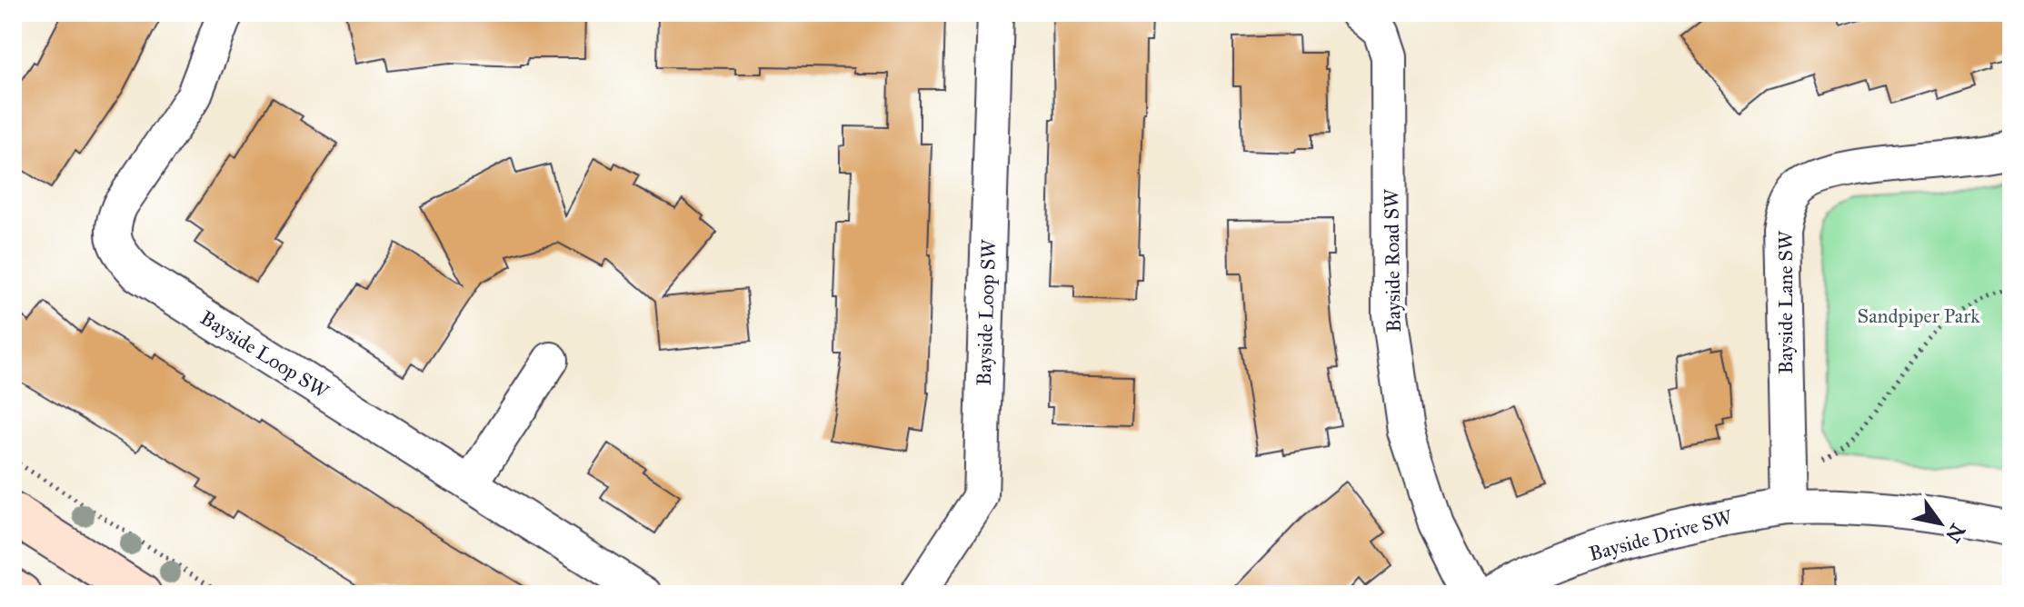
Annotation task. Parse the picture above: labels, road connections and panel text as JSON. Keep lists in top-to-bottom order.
{
  "streets": {
    "street": [
      "Bayside Road SW",
      "Bayside Lane SW",
      "Bayside Loop SW",
      "Bayside Drive SW"
    ]
  },
  "crossings": [
    ["Bayside Lane SW", "Bayside Drive SW"]
  ],
  "parks": ["Sandpiper Park"],
  "north": "bottom right"
}
